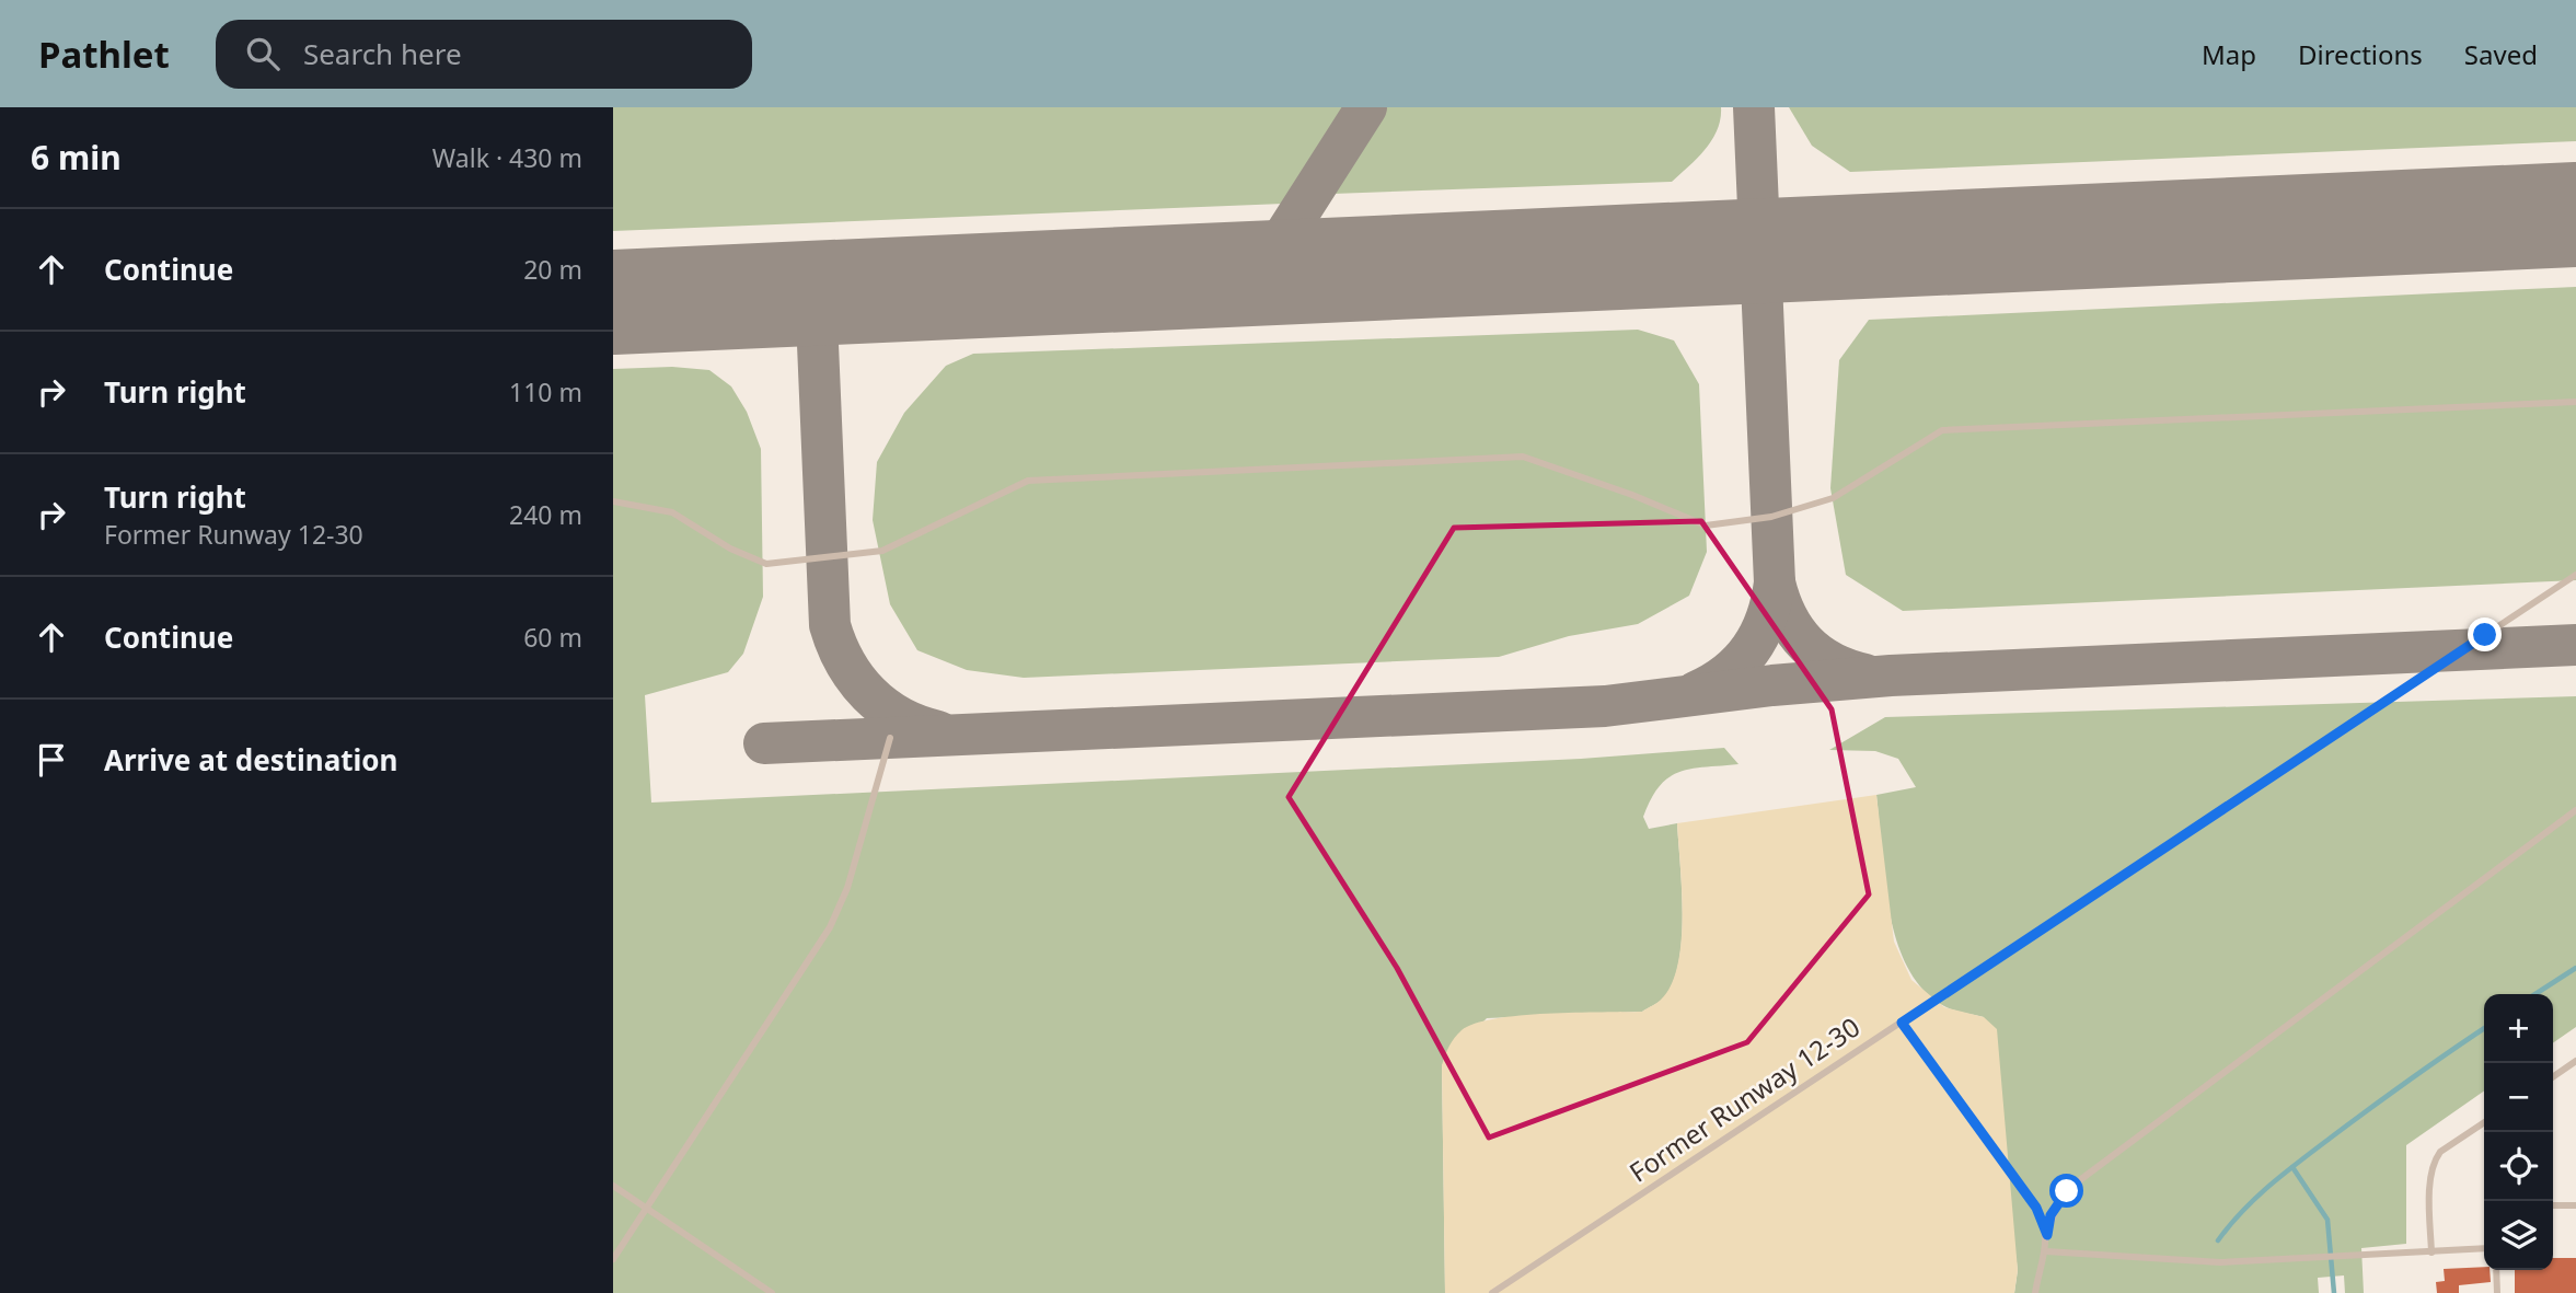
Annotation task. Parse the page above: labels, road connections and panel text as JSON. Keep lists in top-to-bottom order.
{
  "streets": {
    "lane": ["Former Runway 12-30"]
  },
  "page": {
    "header": "Pathlet",
    "search": "Search here",
    "nav": ["Map", "Directions", "Saved"],
    "heading": ["6 min", "Walk · 430 m"],
    "list": [
      ["Continue", "20 m"],
      ["Turn right", "110 m"],
      ["Turn right", "Former Runway 12-30", "240 m"],
      ["Continue", "60 m"],
      "Arrive at destination"
    ],
    "map_buttons": ["+", "−"]
  }
}
